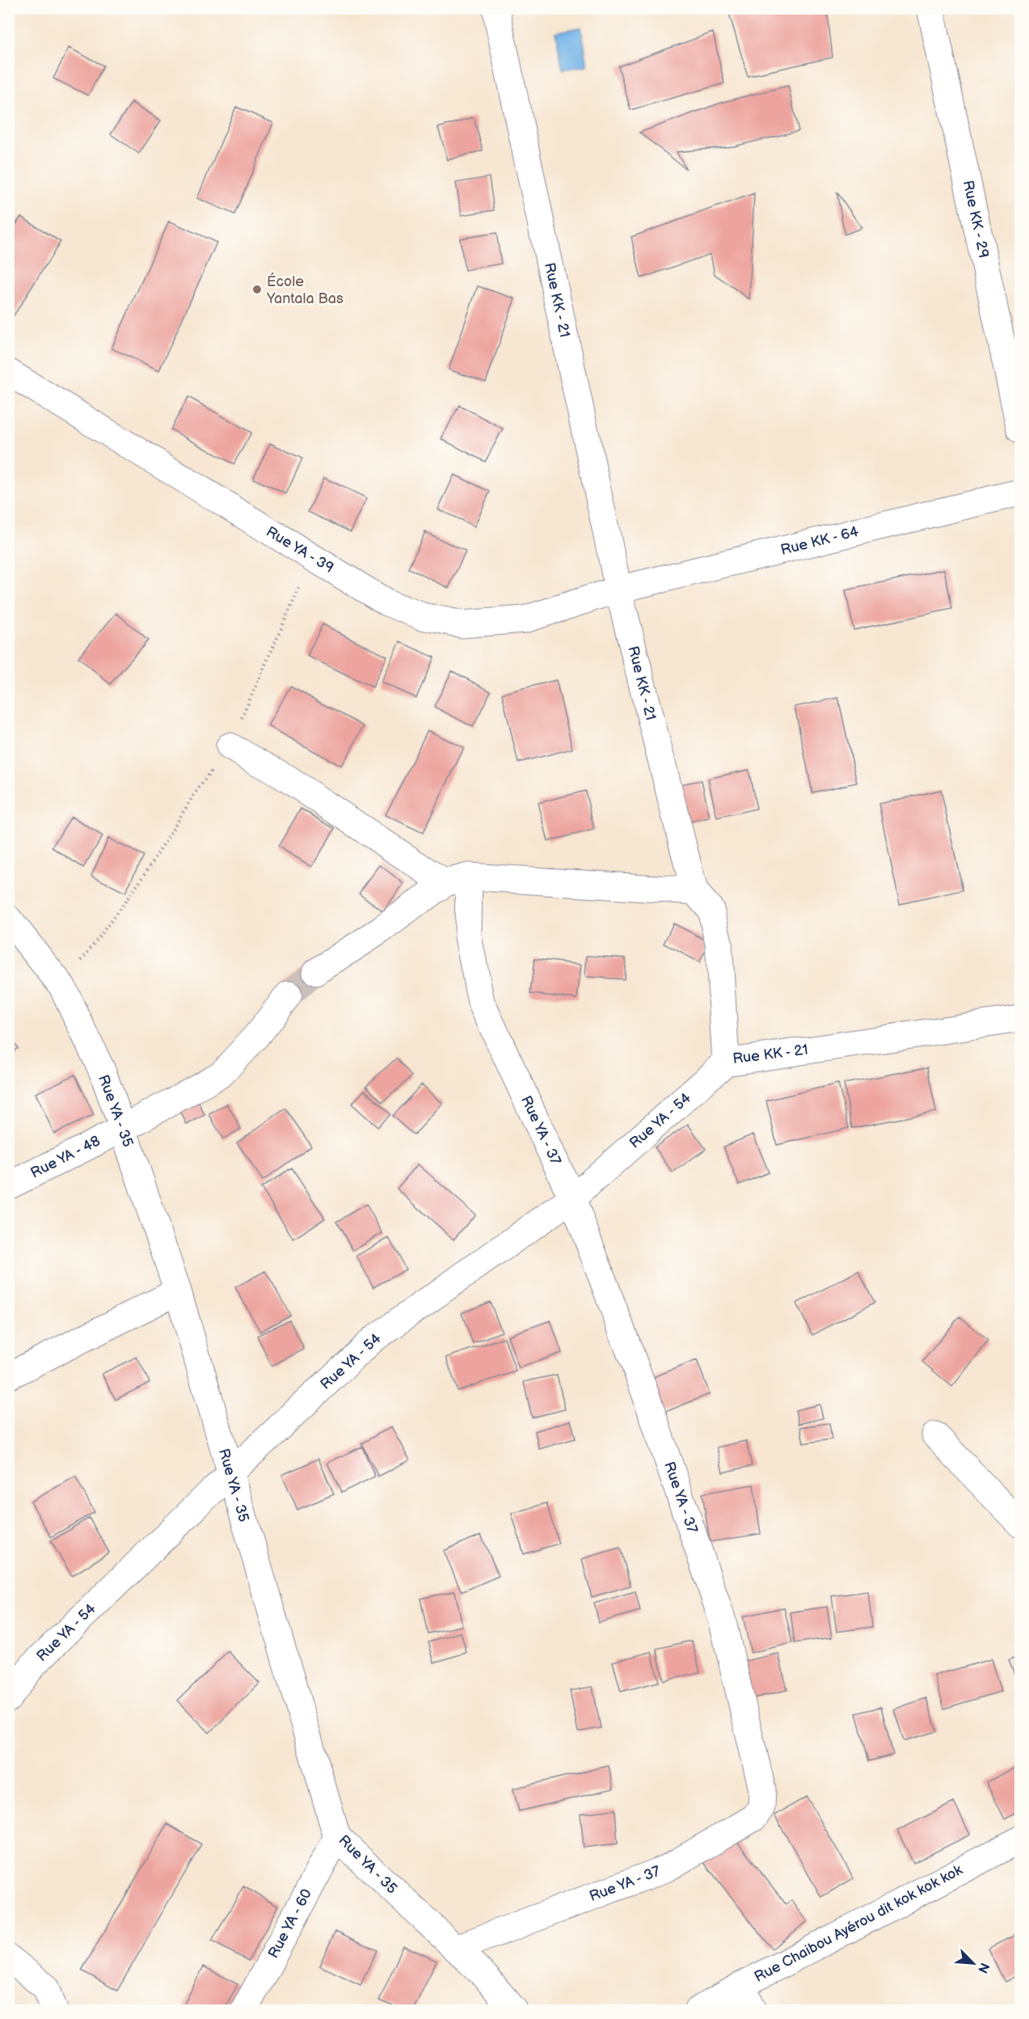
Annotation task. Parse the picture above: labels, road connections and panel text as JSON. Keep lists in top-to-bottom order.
{
  "streets": {
    "street": [
      "Rue KK - 29",
      "Rue KK - 21",
      "Rue KK - 64",
      "Rue YA - 39",
      "Rue YA - 35",
      "Rue YA - 54",
      "Rue YA - 37",
      "Rue YA - 48",
      "Rue YA - 60",
      "Rue Chaibou Ayérou dit kok kok kok"
    ]
  },
  "crossings": [
    ["Rue KK - 21", "Rue KK - 64"],
    ["Rue KK - 21", "Rue YA - 39"],
    ["Rue KK - 21", "Rue YA - 54"],
    ["Rue KK - 64", "Rue YA - 39"],
    ["Rue YA - 35", "Rue YA - 54"],
    ["Rue YA - 35", "Rue YA - 37"],
    ["Rue YA - 35", "Rue YA - 48"],
    ["Rue YA - 35", "Rue YA - 60"],
    ["Rue YA - 54", "Rue YA - 37"]
  ],
  "places": ["École Yantala Bas"],
  "north": "bottom right"
}
